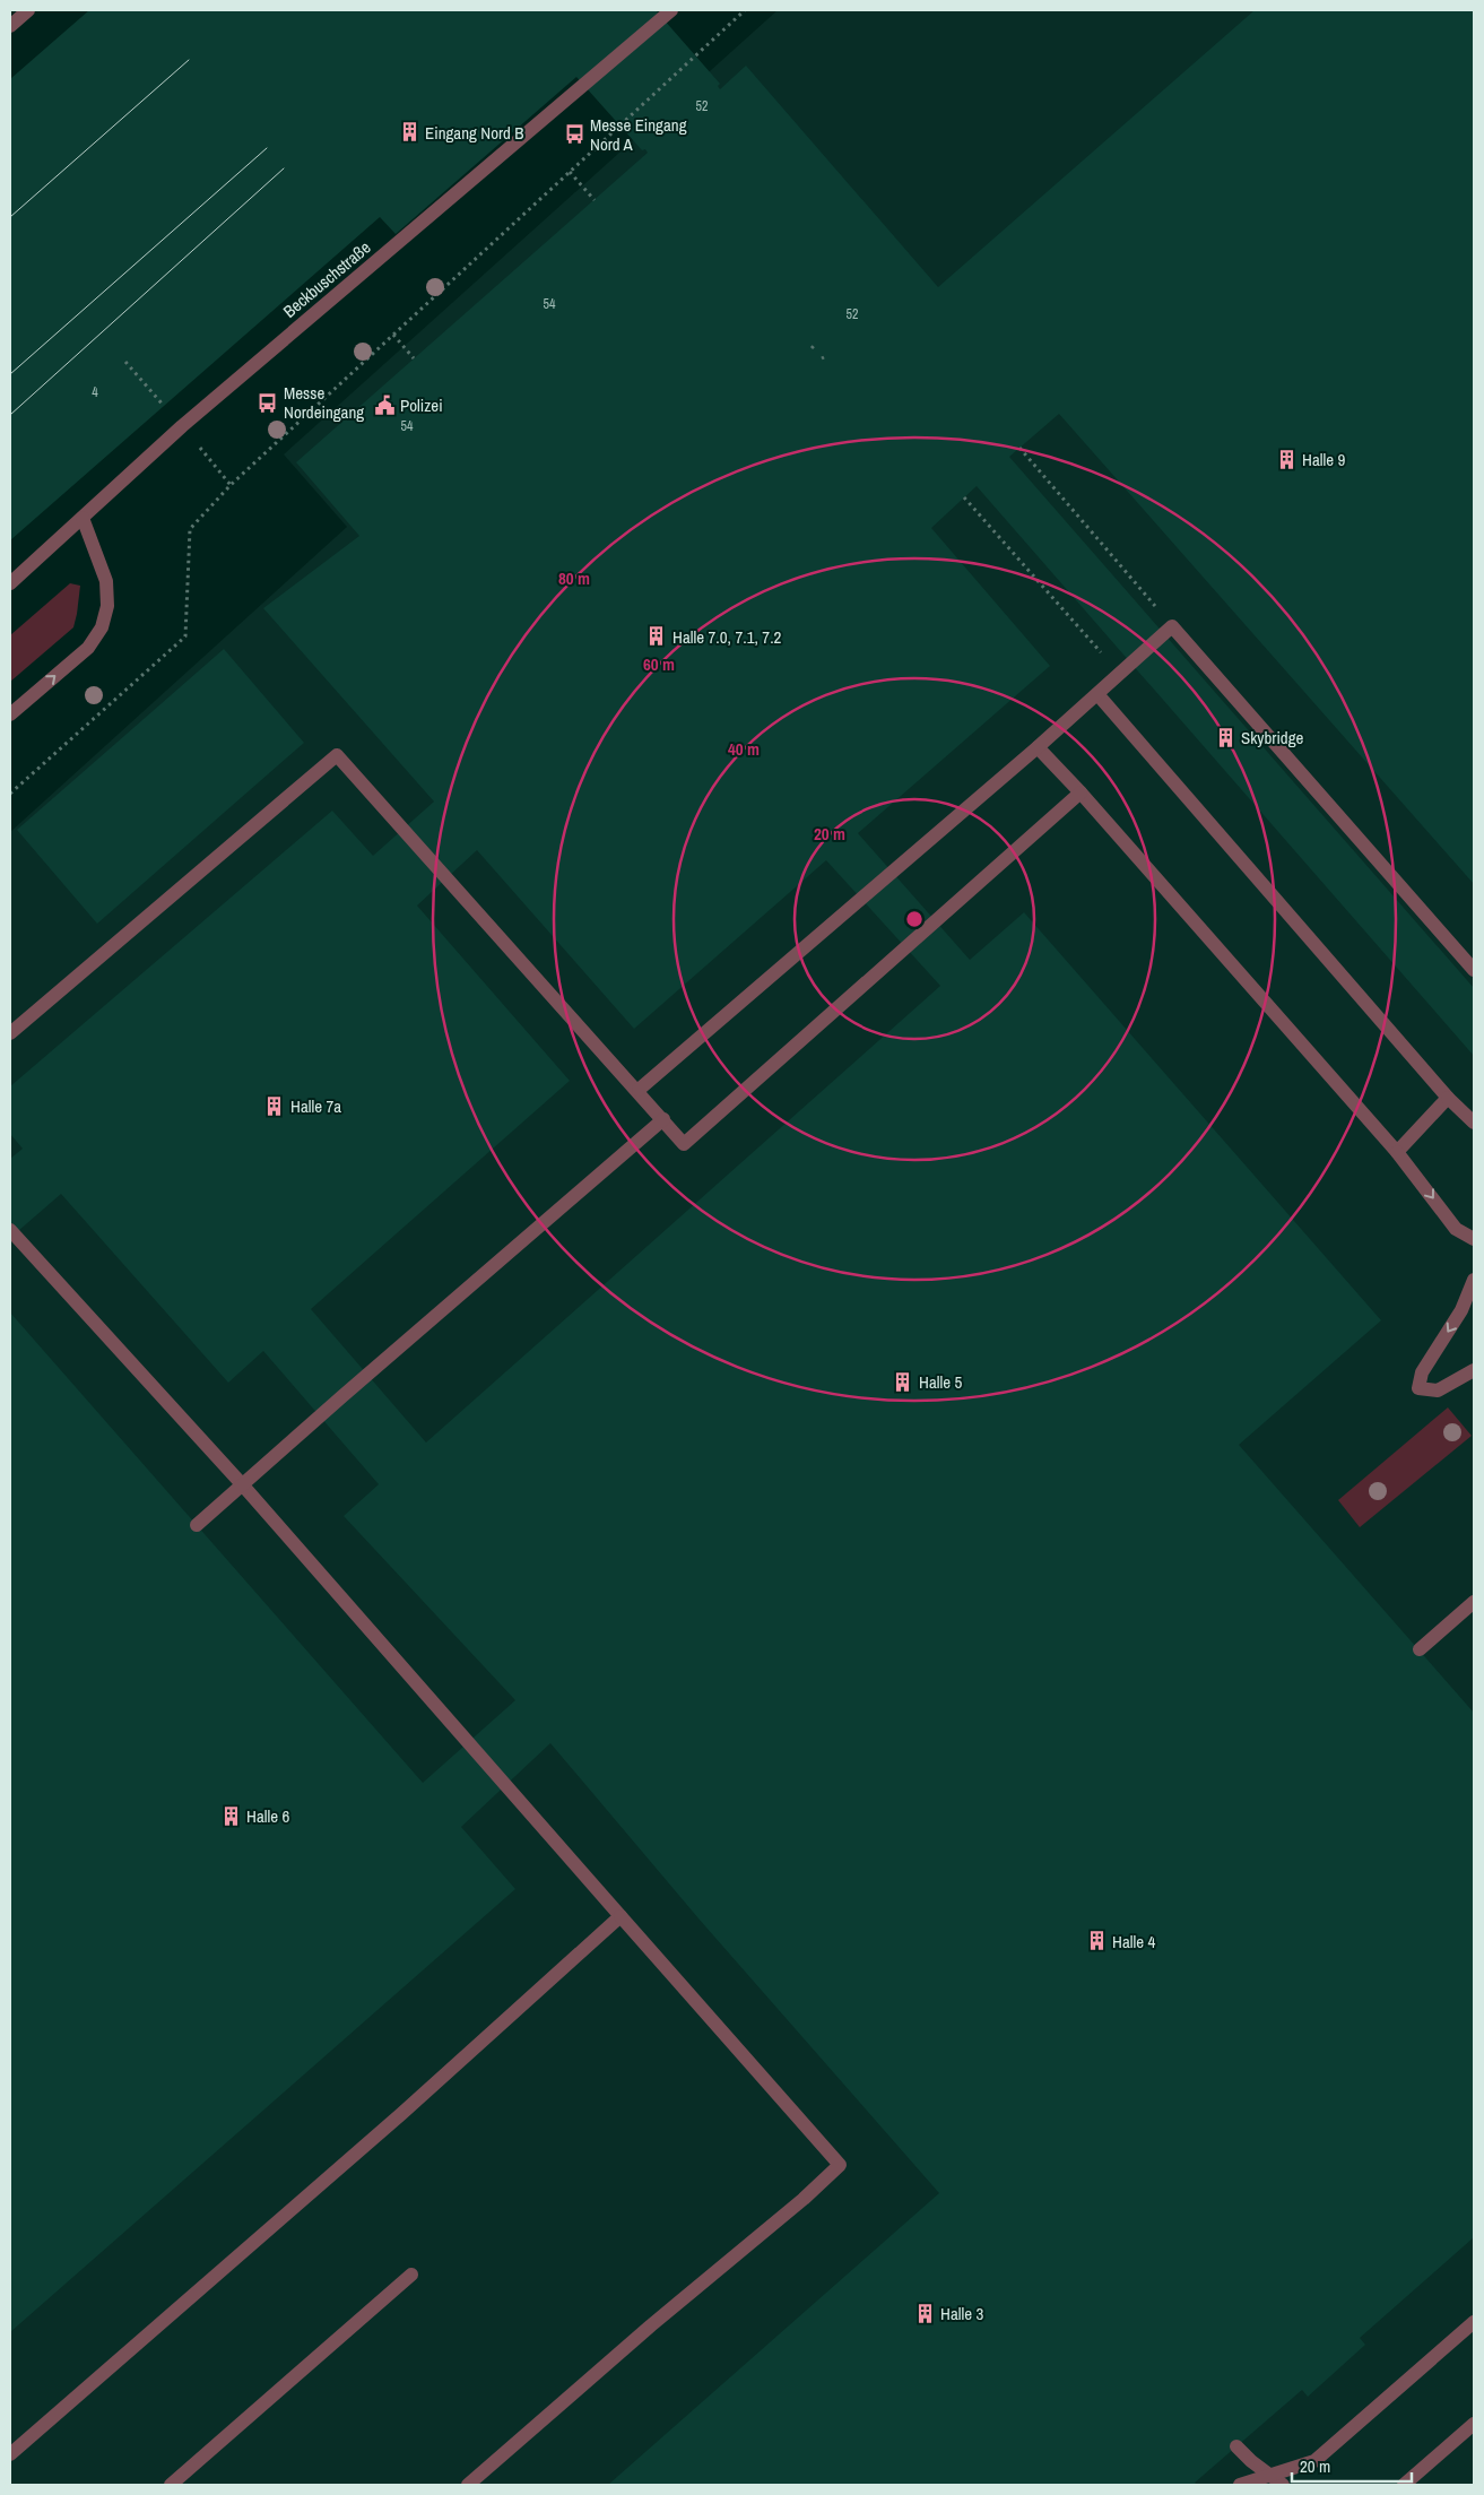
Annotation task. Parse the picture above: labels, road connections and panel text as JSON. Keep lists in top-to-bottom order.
{
  "streets": {
    "lane": ["Beckbuschstraße"]
  },
  "places": {
    "building": [
      "Eingang Nord B",
      "Halle 9",
      "Halle 7.0, 7.1, 7.2",
      "Skybridge",
      "Halle 7a",
      "Halle 5",
      "Halle 6",
      "Halle 4",
      "Halle 3"
    ],
    "bus stop": ["Messe Eingang Nord A", "Messe Nordeingang"],
    "public building": ["Polizei"]
  },
  "house_numbers": [
    "52",
    "54",
    "52",
    "4",
    "54"
  ],
  "scale_bar": "20 m",
  "rings": [
    "80 m",
    "60 m",
    "40 m",
    "20 m"
  ]
}
